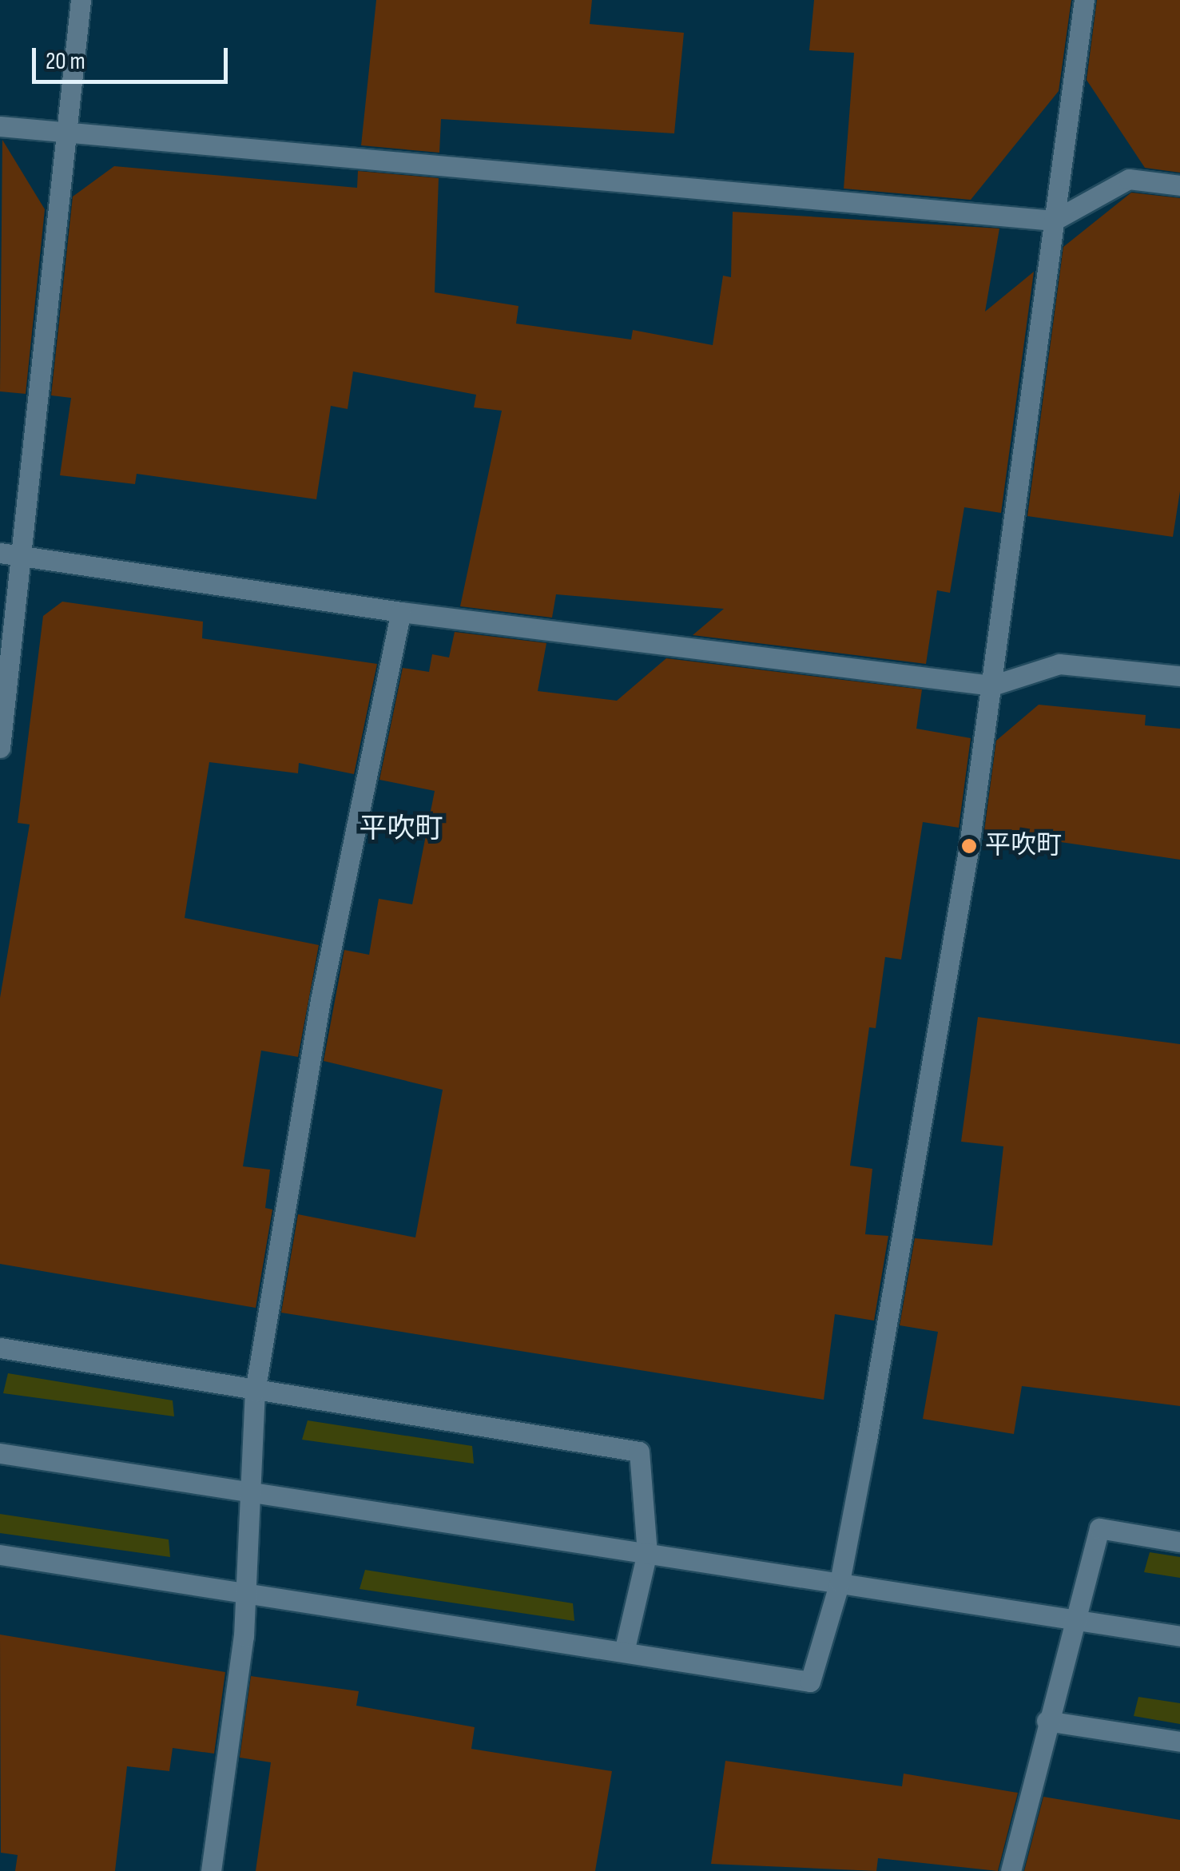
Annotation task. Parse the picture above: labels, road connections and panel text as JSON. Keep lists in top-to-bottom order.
{
  "districts": ["平吹町"],
  "places": ["平吹町"],
  "scale_bar": "20 m"
}
